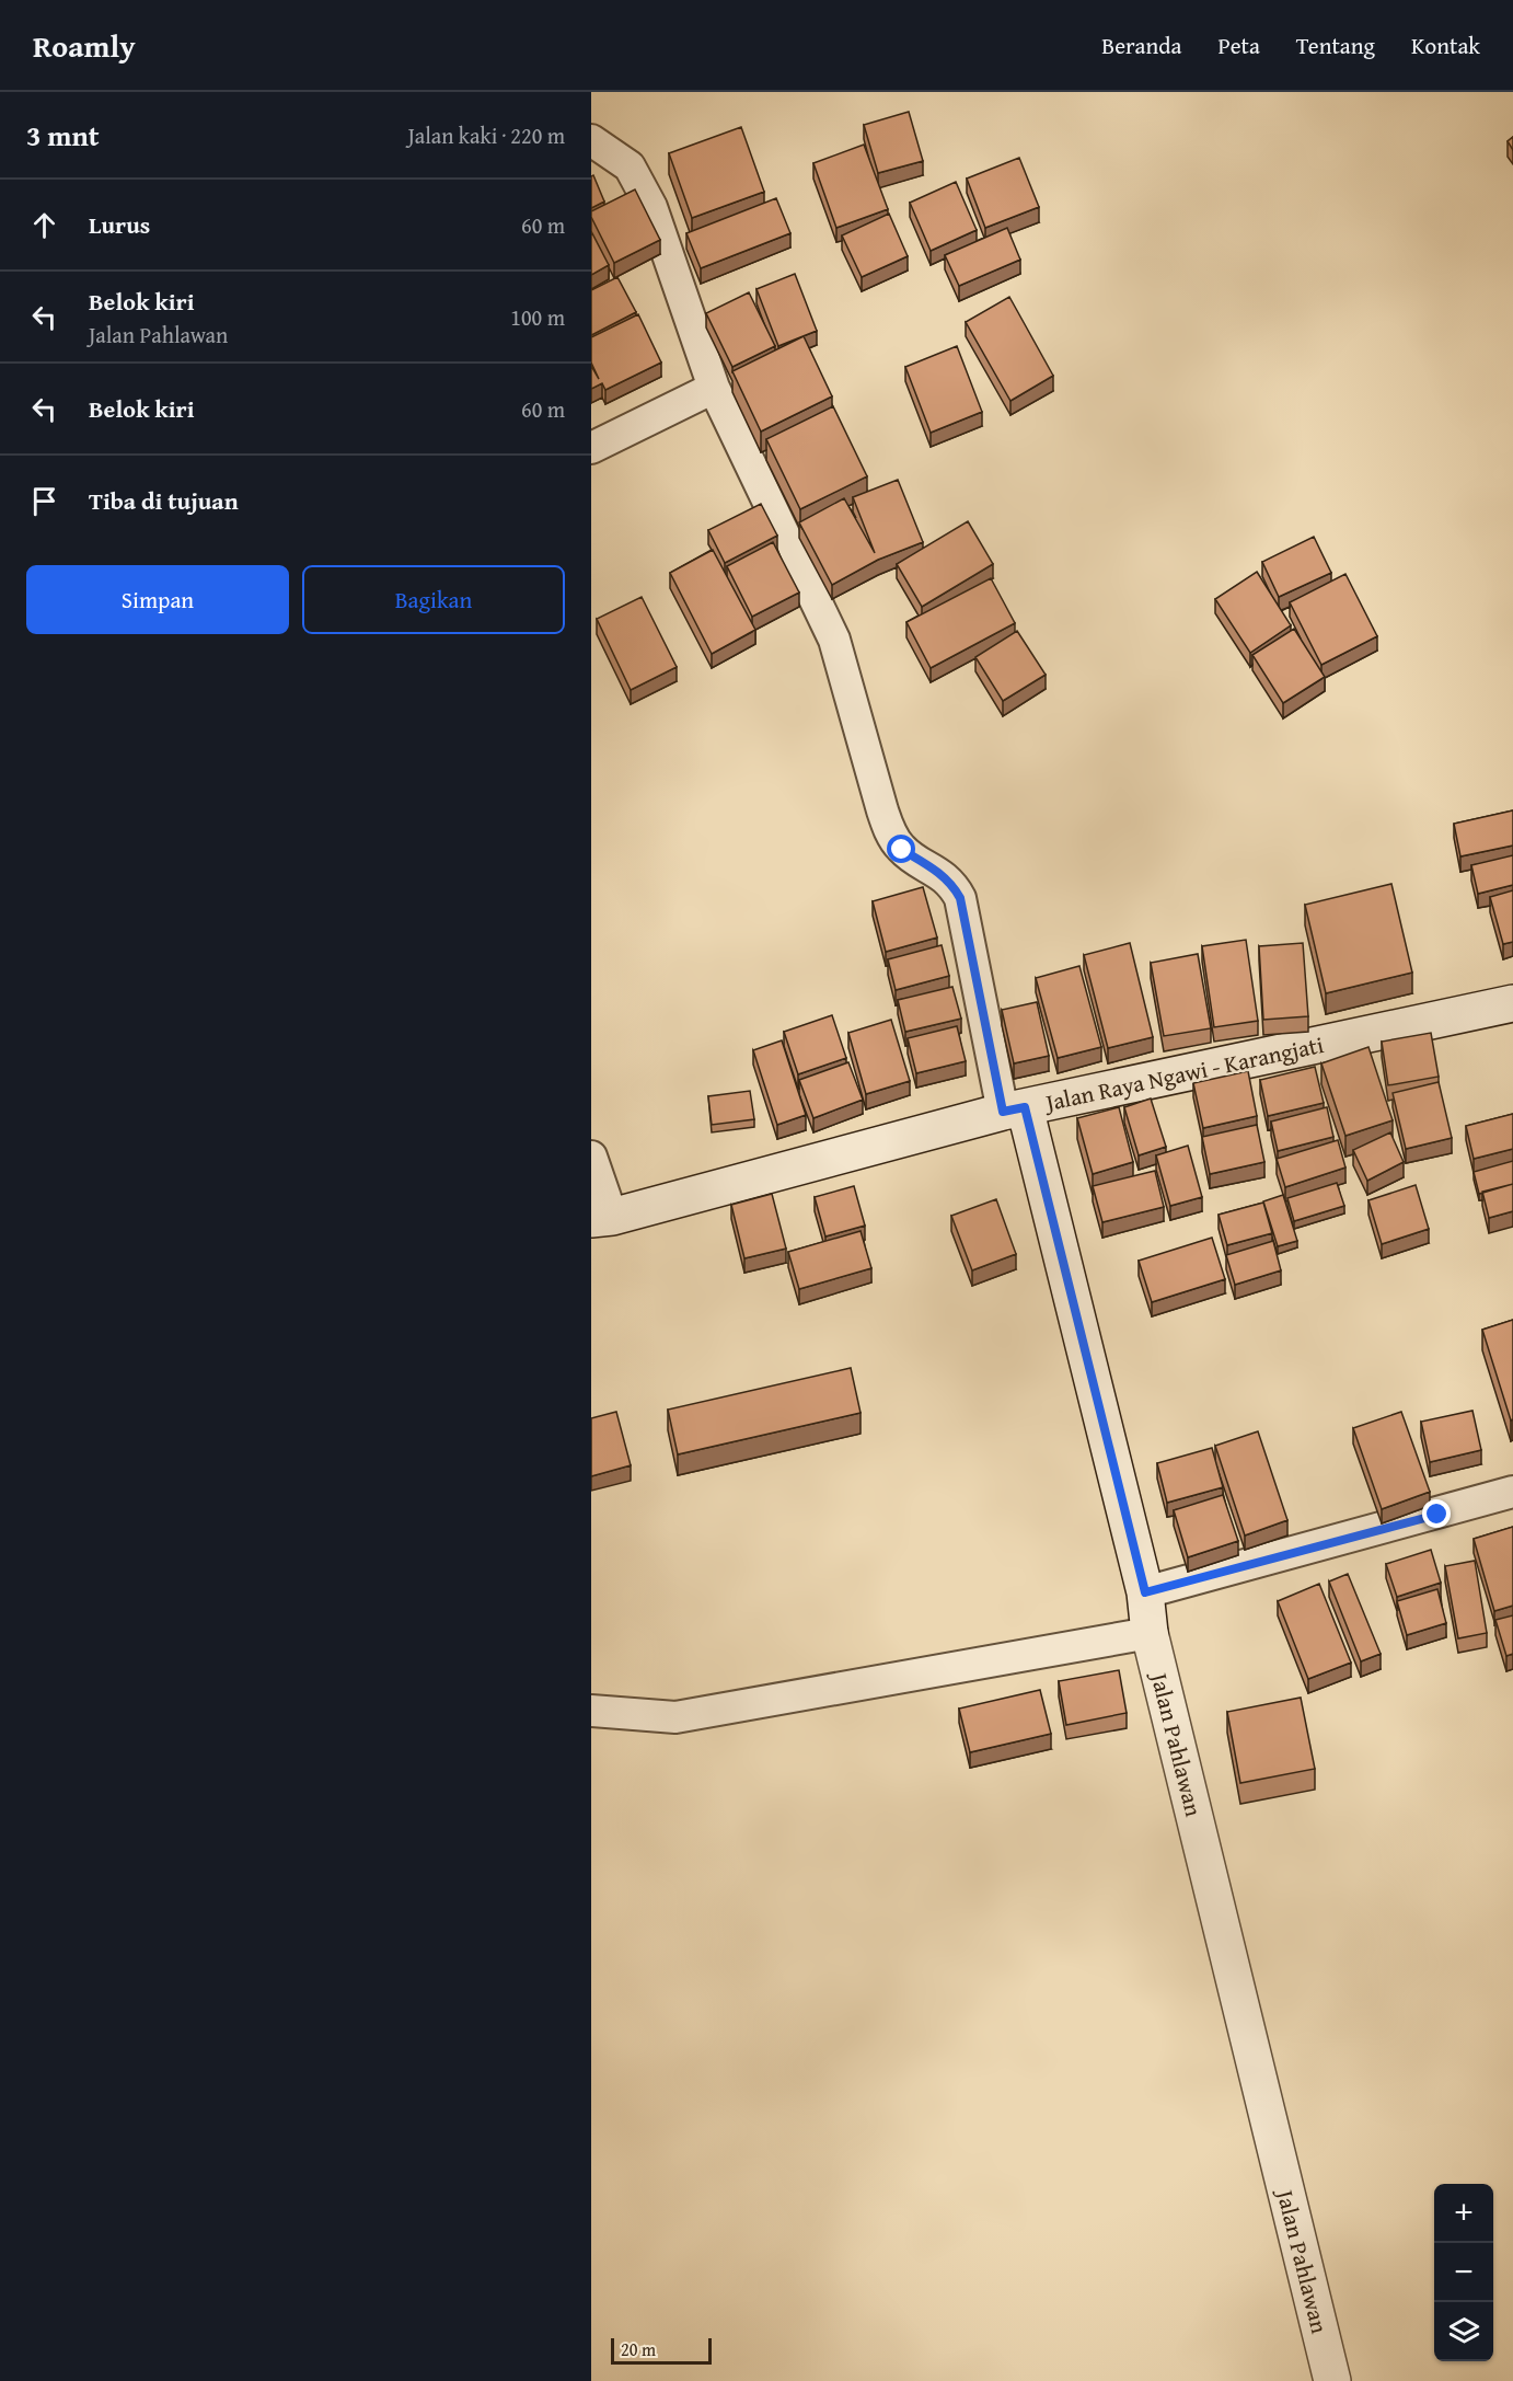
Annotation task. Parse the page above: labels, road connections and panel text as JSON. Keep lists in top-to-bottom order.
{
  "streets": {
    "main road": ["Jalan Raya Ngawi - Karangjati", "Jalan Pahlawan"]
  },
  "crossings": [
    ["Jalan Raya Ngawi - Karangjati", "Jalan Pahlawan"]
  ],
  "scale_bar": "20 m",
  "page": {
    "header": "Roamly",
    "nav": [
      "Beranda",
      "Peta",
      "Tentang",
      "Kontak"
    ],
    "heading": ["3 mnt", "Jalan kaki · 220 m"],
    "list": [
      ["Lurus", "60 m"],
      ["Belok kiri", "Jalan Pahlawan", "100 m"],
      ["Belok kiri", "60 m"],
      "Tiba di tujuan"
    ],
    "buttons": ["Simpan", "Bagikan"],
    "map_buttons": ["+", "−"],
    "scale": "20 m"
  }
}
